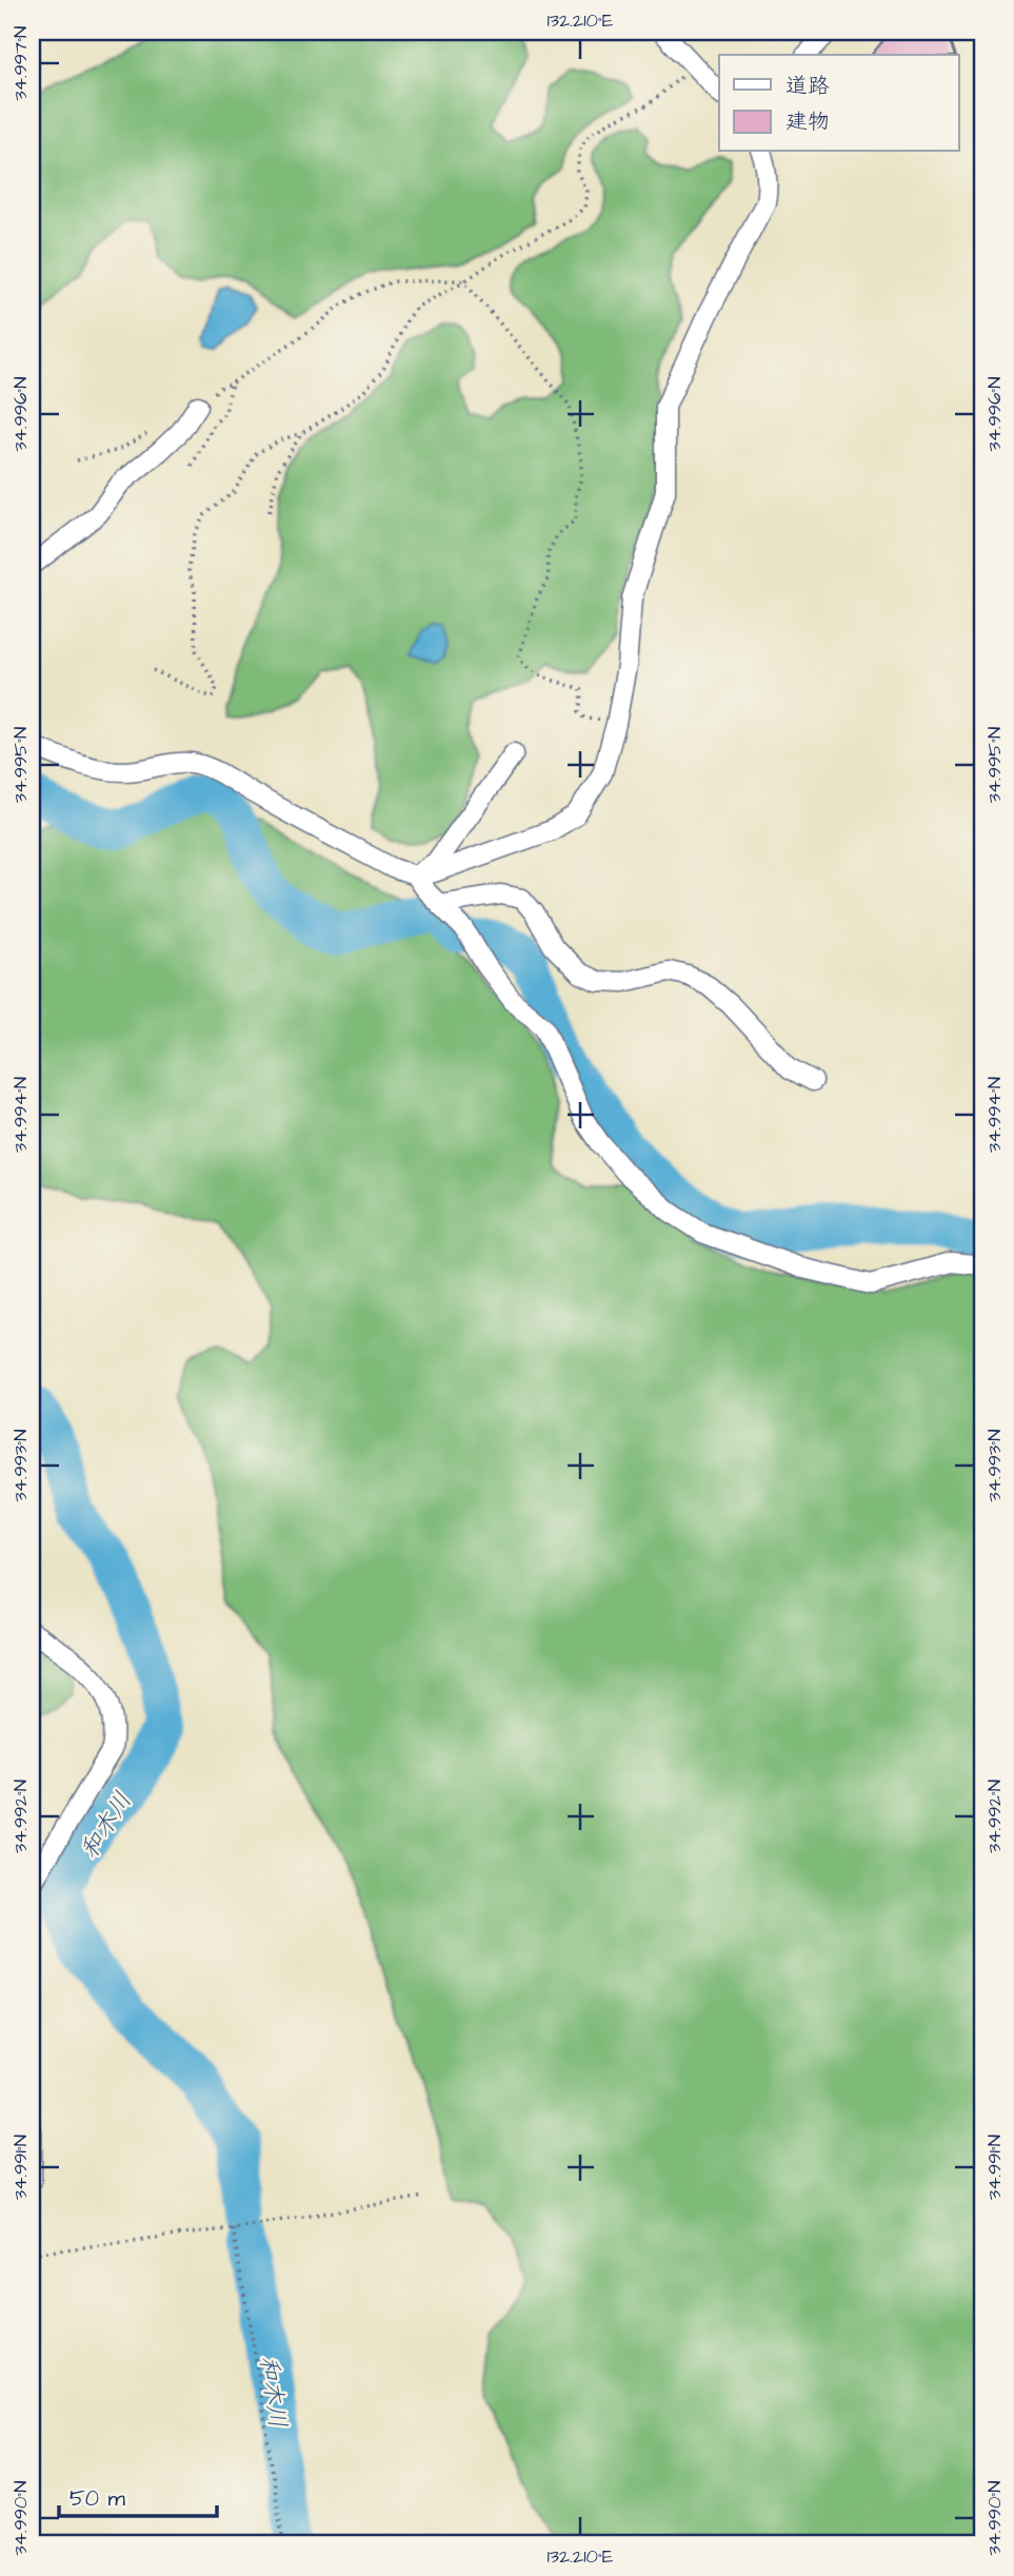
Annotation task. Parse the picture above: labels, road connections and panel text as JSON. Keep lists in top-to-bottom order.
{
  "water": ["和木川"],
  "legend": ["道路", "建物"],
  "scale_bar": "50 m",
  "coordinates": [
    "132.210°E",
    "34.997°N",
    "34.996°N",
    "34.995°N",
    "34.994°N",
    "34.993°N",
    "34.992°N",
    "34.991°N",
    "34.990°N"
  ]
}
